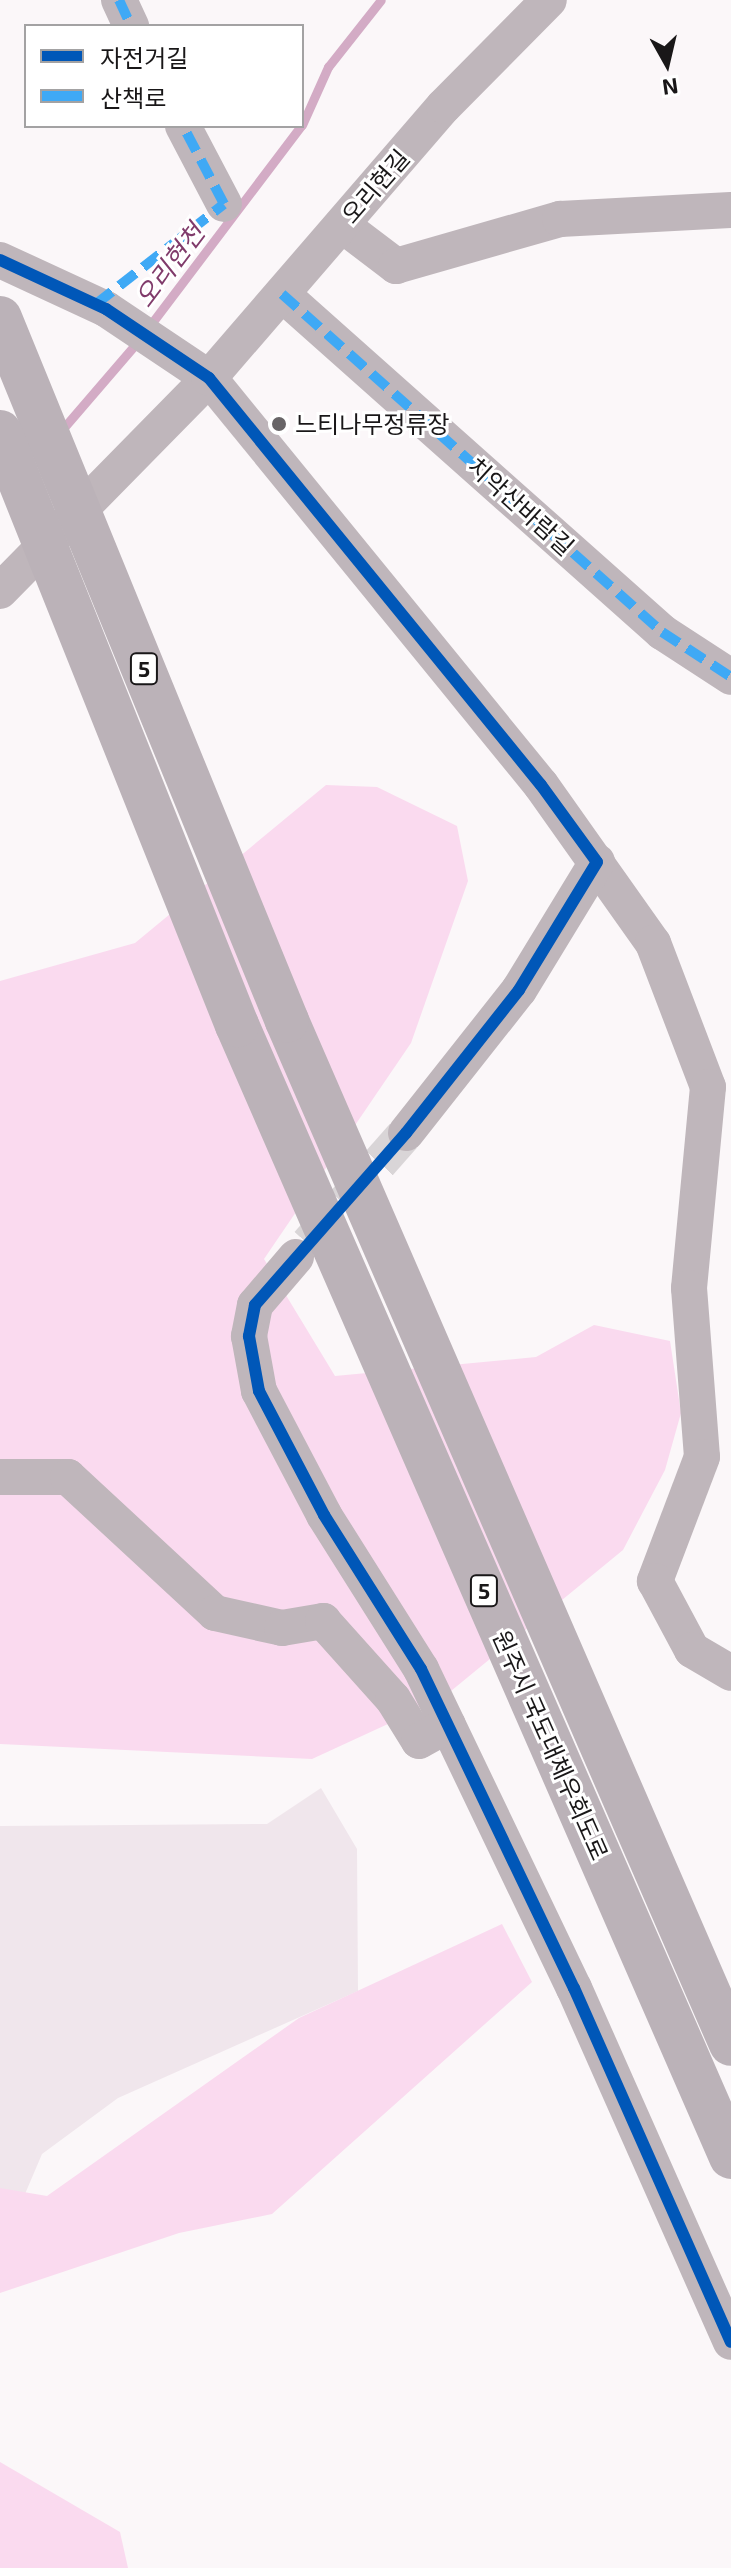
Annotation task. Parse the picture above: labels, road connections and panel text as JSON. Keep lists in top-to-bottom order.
{
  "streets": {
    "highway": ["5", "원주시 국도대체우회도로"],
    "street": ["오리현길", "치악산바람길"]
  },
  "crossings": [
    ["오리현길", "치악산바람길"]
  ],
  "water": ["오리현천"],
  "places": ["느티나무정류장"],
  "legend": ["자전거길", "산책로"],
  "north": "bottom"
}
